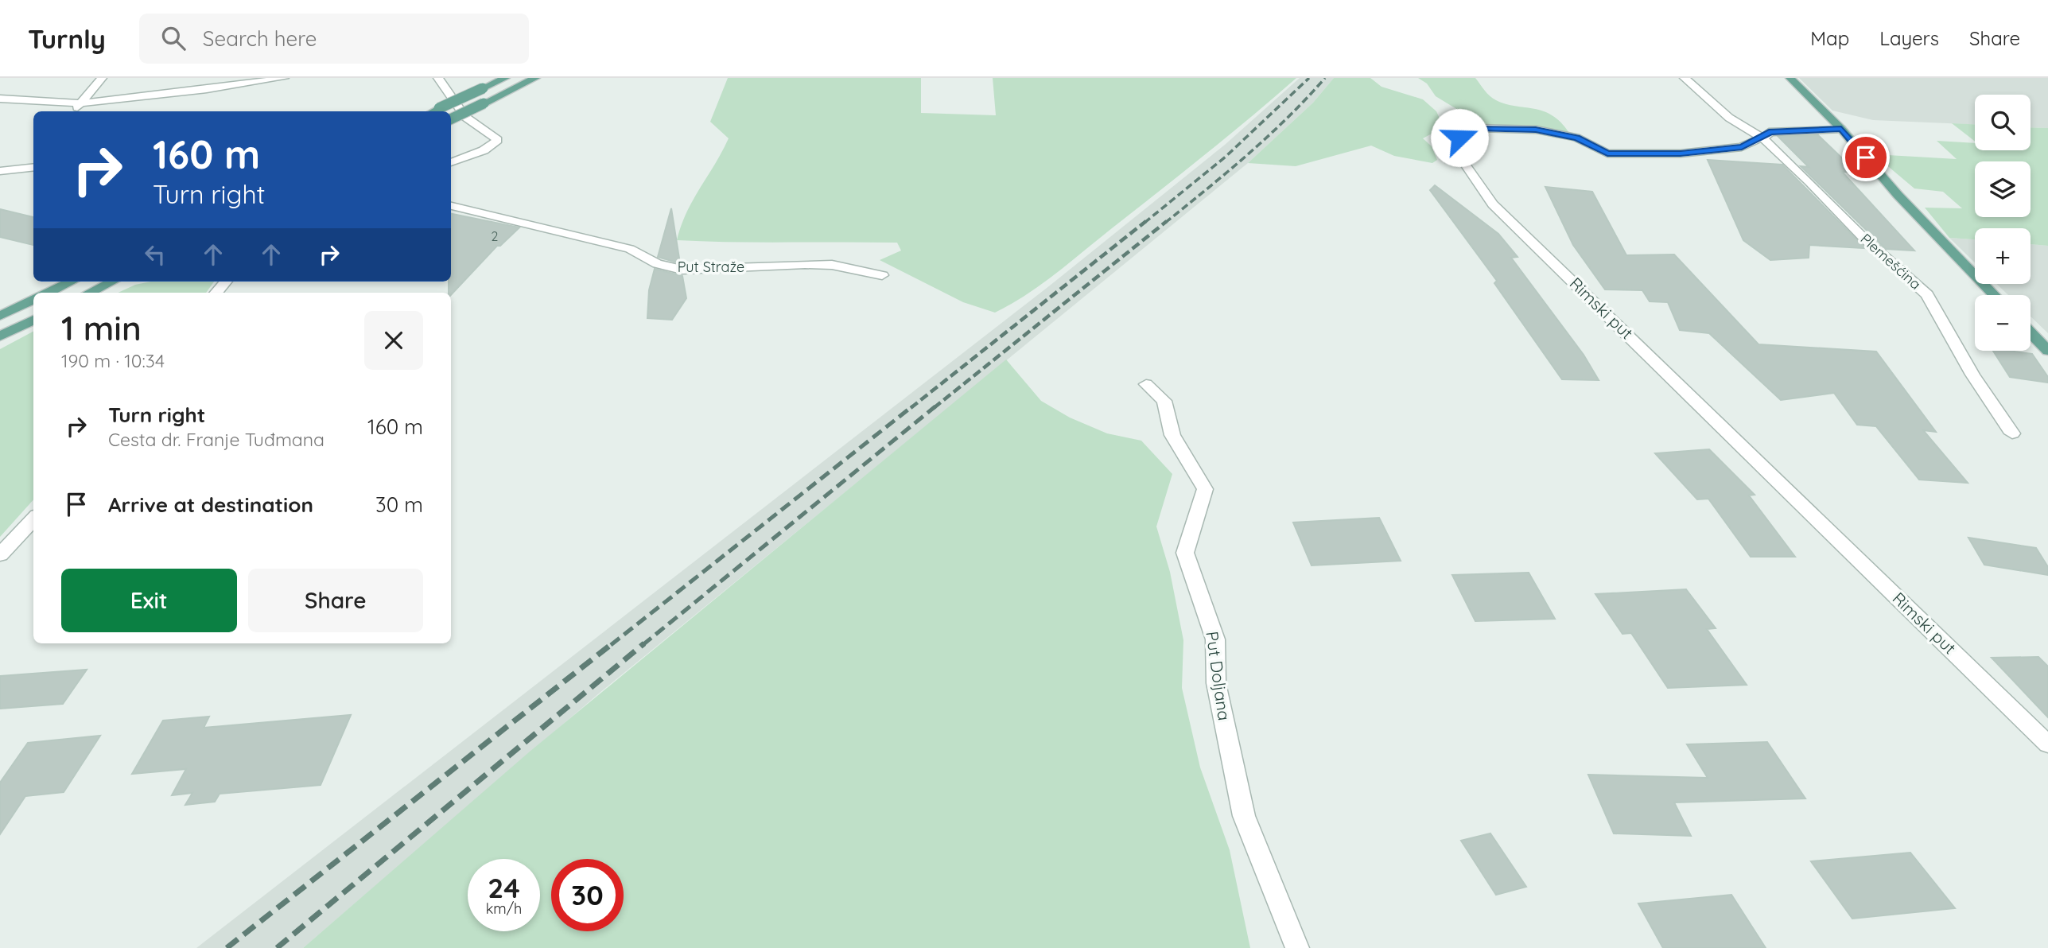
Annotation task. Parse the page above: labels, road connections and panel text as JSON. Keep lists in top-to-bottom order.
{
  "streets": {
    "street": [
      "Plemešćina",
      "Put Straže",
      "Rimski put",
      "Put Doljana"
    ]
  },
  "crossings": [
    ["Plemešćina", "Rimski put"]
  ],
  "house_numbers": ["2"],
  "page": {
    "header": "Turnly",
    "search": "Search here",
    "nav": ["Map", "Layers", "Share"],
    "map_buttons": ["+", "−"],
    "turn": ["160 m", "Turn right"],
    "heading": ["1 min", "190 m · 10:34"],
    "list": [
      {
        "name": "Turn right",
        "note": "Cesta dr. Franje Tuđmana",
        "value": "160 m"
      },
      {
        "name": "Arrive at destination",
        "value": "30 m"
      }
    ],
    "buttons": ["Exit", "Share"],
    "speed": "24 km/h",
    "limit": "30"
  }
}
